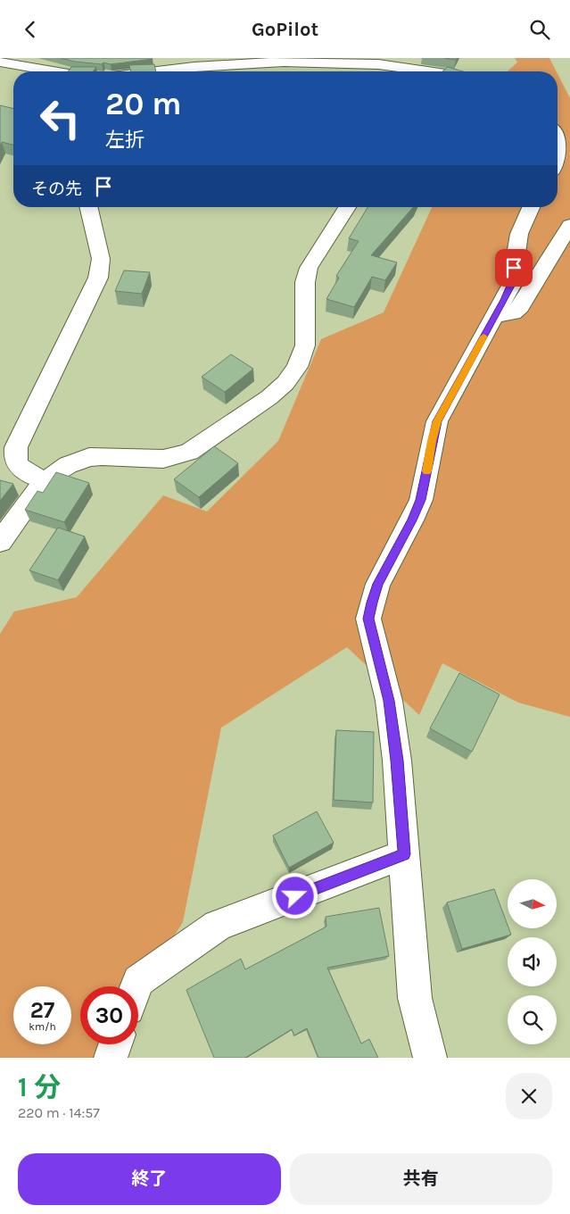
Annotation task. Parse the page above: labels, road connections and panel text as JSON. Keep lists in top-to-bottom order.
{
  "north": "right",
  "page": {
    "header": "GoPilot",
    "turn": ["20 m", "左折"],
    "then": "その先",
    "speed": "27 km/h",
    "limit": "30",
    "heading": ["1 分", "220 m · 14:57"],
    "buttons": ["終了", "共有"]
  }
}
